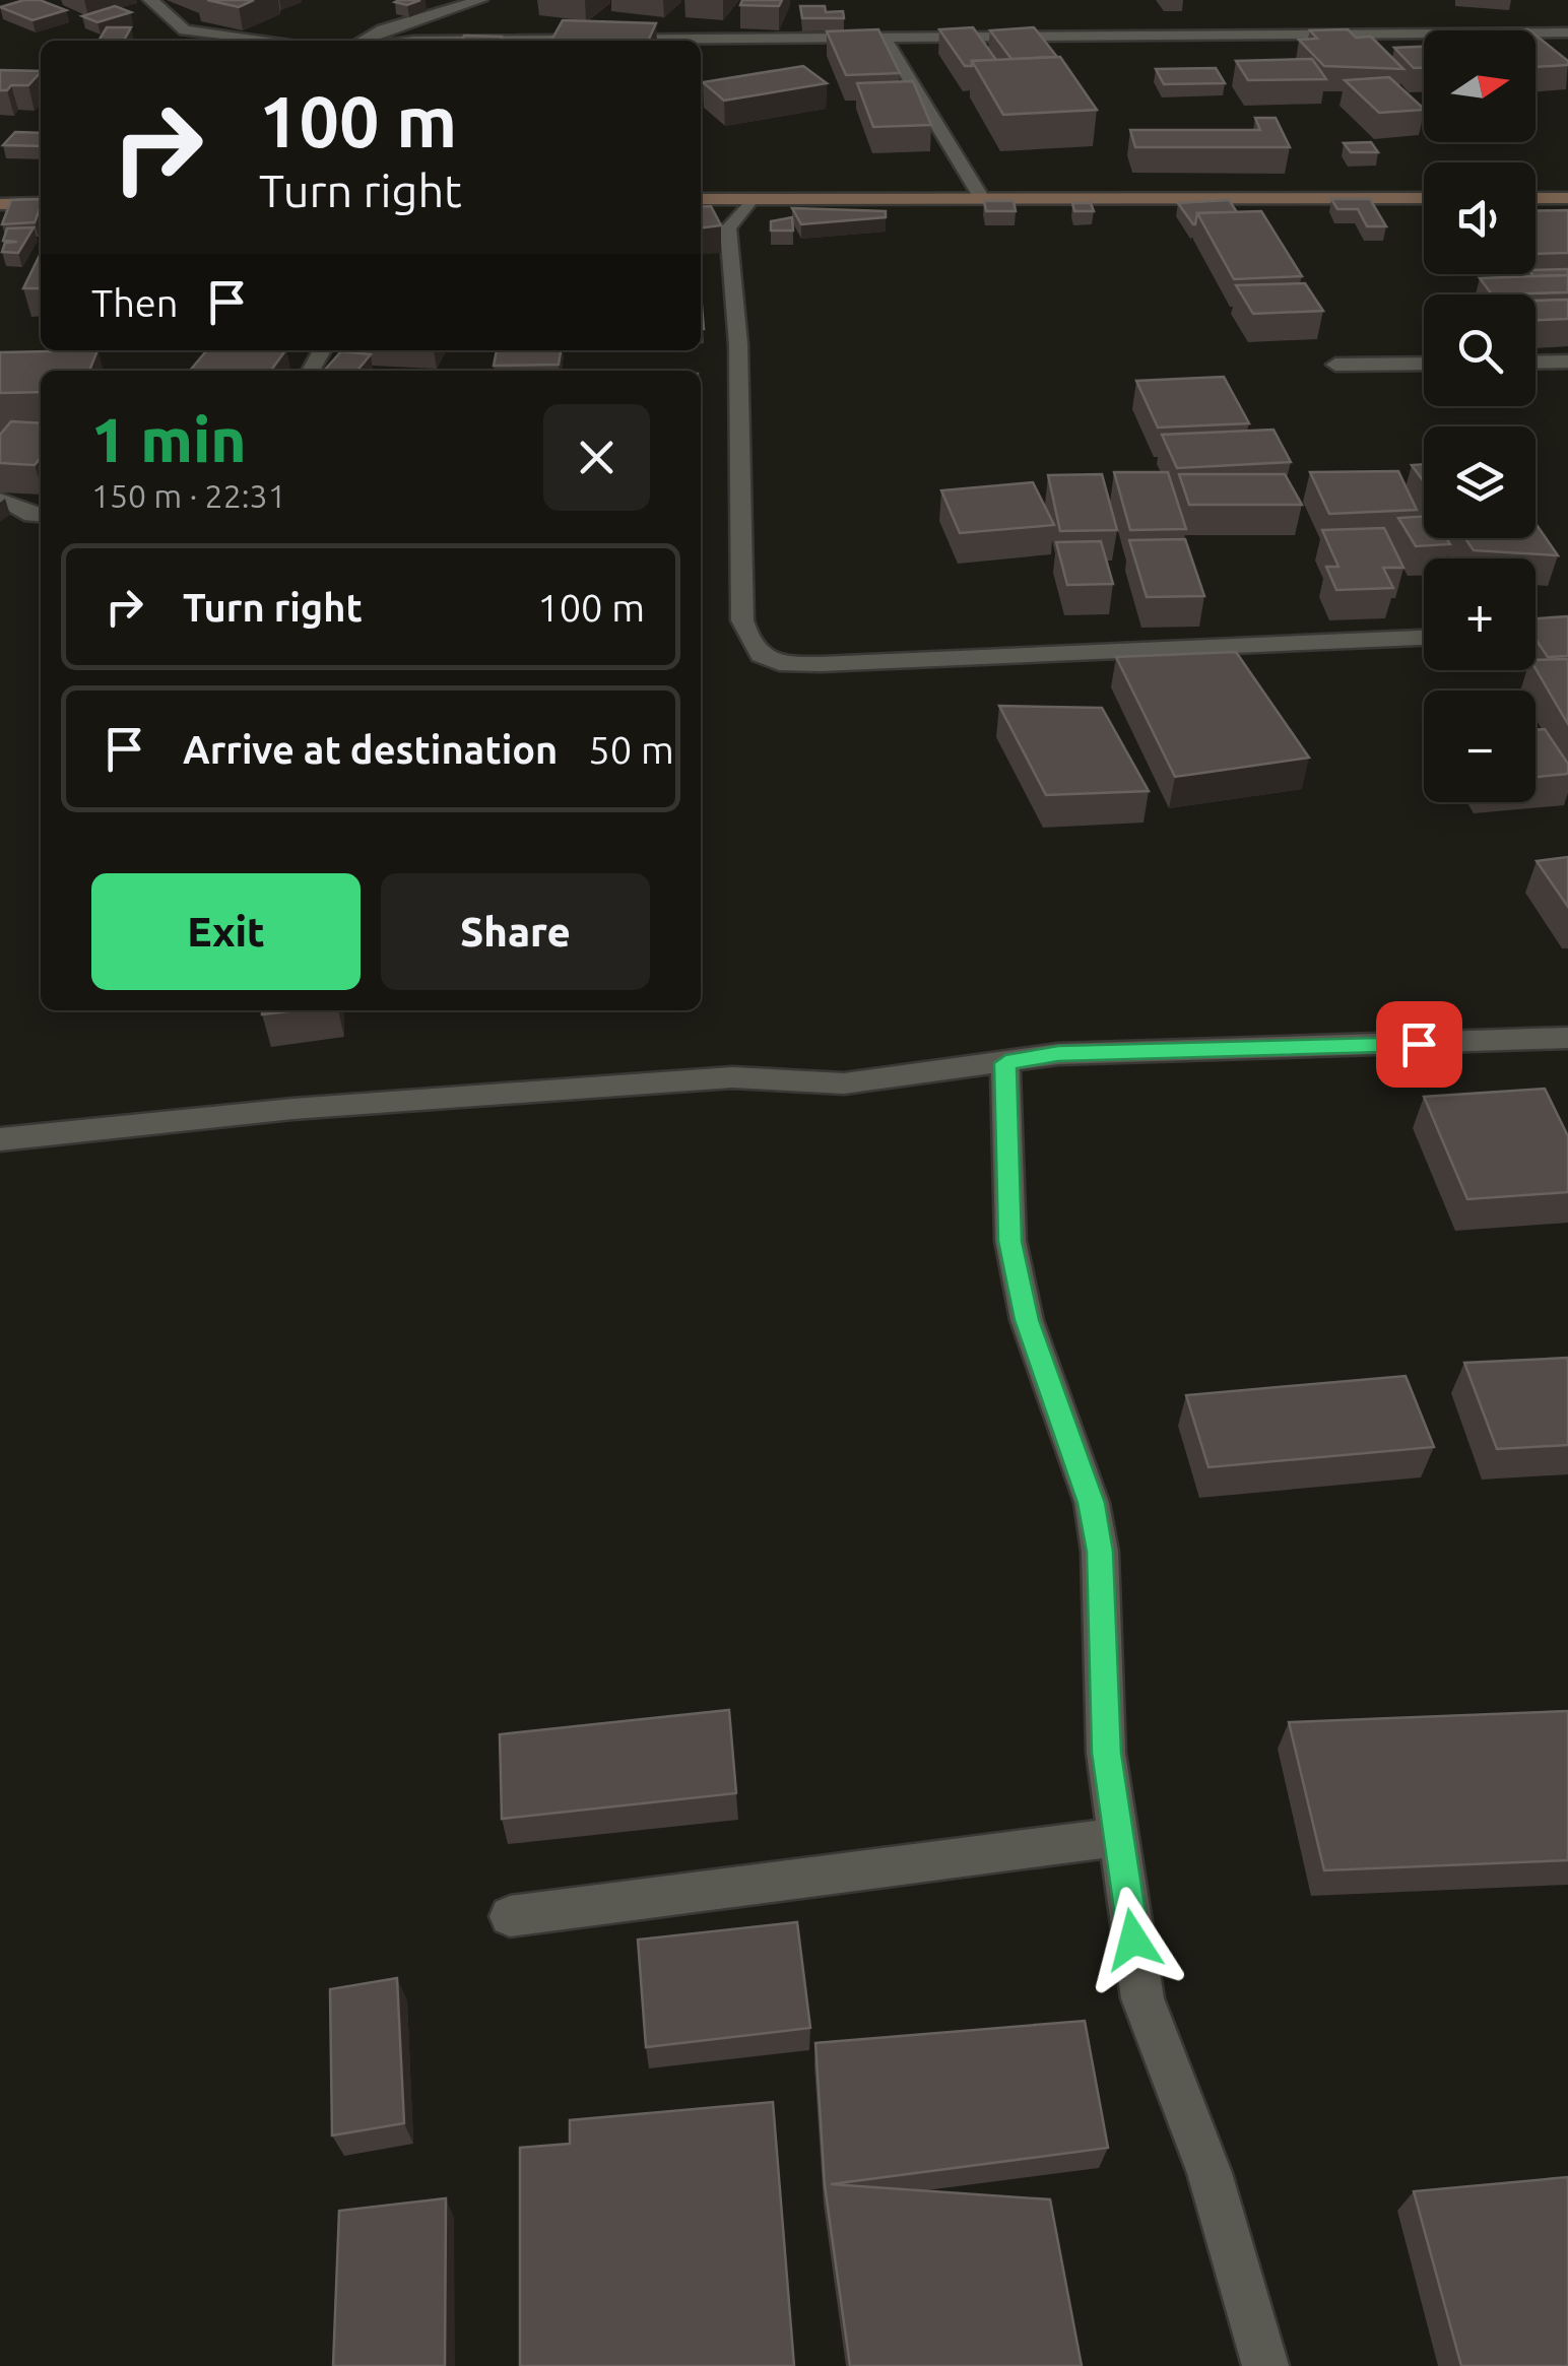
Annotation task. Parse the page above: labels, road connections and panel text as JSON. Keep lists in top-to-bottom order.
{
  "north": "right",
  "page": {
    "map_buttons": ["+", "−"],
    "turn": ["100 m", "Turn right"],
    "then": "Then",
    "heading": ["1 min", "150 m · 22:31"],
    "list": [
      {
        "name": "Turn right",
        "value": "100 m"
      },
      {
        "name": "Arrive at destination",
        "value": "50 m"
      }
    ],
    "buttons": ["Exit", "Share"]
  }
}
